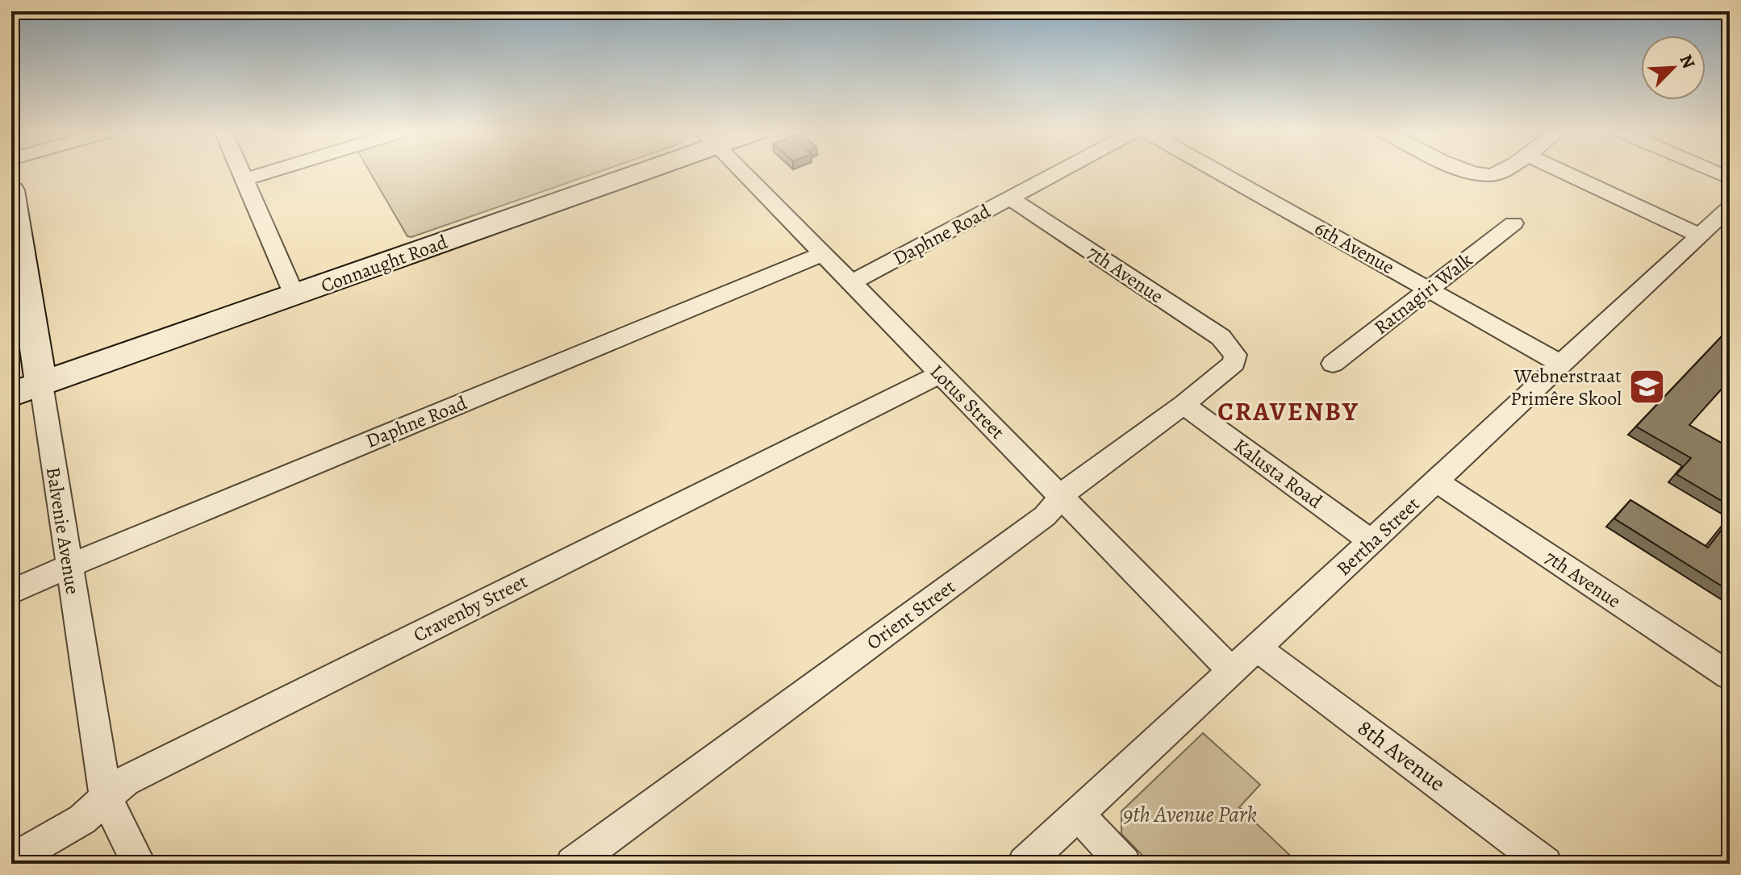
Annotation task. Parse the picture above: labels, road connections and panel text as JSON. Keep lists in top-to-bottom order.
{
  "streets": {
    "street": [
      "Daphne Road",
      "6th Avenue",
      "Connaught Road",
      "7th Avenue",
      "Ratnagiri Walk",
      "Lotus Street",
      "Kalusta Road",
      "Balvenie Avenue",
      "Bertha Street",
      "Cravenby Street",
      "Orient Street",
      "8th Avenue"
    ]
  },
  "crossings": [
    ["Daphne Road", "7th Avenue"],
    ["Daphne Road", "Lotus Street"],
    ["Daphne Road", "Balvenie Avenue"],
    ["6th Avenue", "Ratnagiri Walk"],
    ["6th Avenue", "Bertha Street"],
    ["Connaught Road", "Balvenie Avenue"],
    ["7th Avenue", "Bertha Street"],
    ["7th Avenue", "Orient Street"],
    ["Lotus Street", "Bertha Street"],
    ["Lotus Street", "Cravenby Street"],
    ["Lotus Street", "Orient Street"],
    ["Kalusta Road", "Bertha Street"],
    ["Kalusta Road", "Orient Street"],
    ["Balvenie Avenue", "Cravenby Street"],
    ["Bertha Street", "8th Avenue"]
  ],
  "districts": ["CRAVENBY"],
  "parks": ["9th Avenue Park"],
  "places": {
    "school or university": ["Webnerstraat Primêre Skool"]
  },
  "north": "top right"
}
